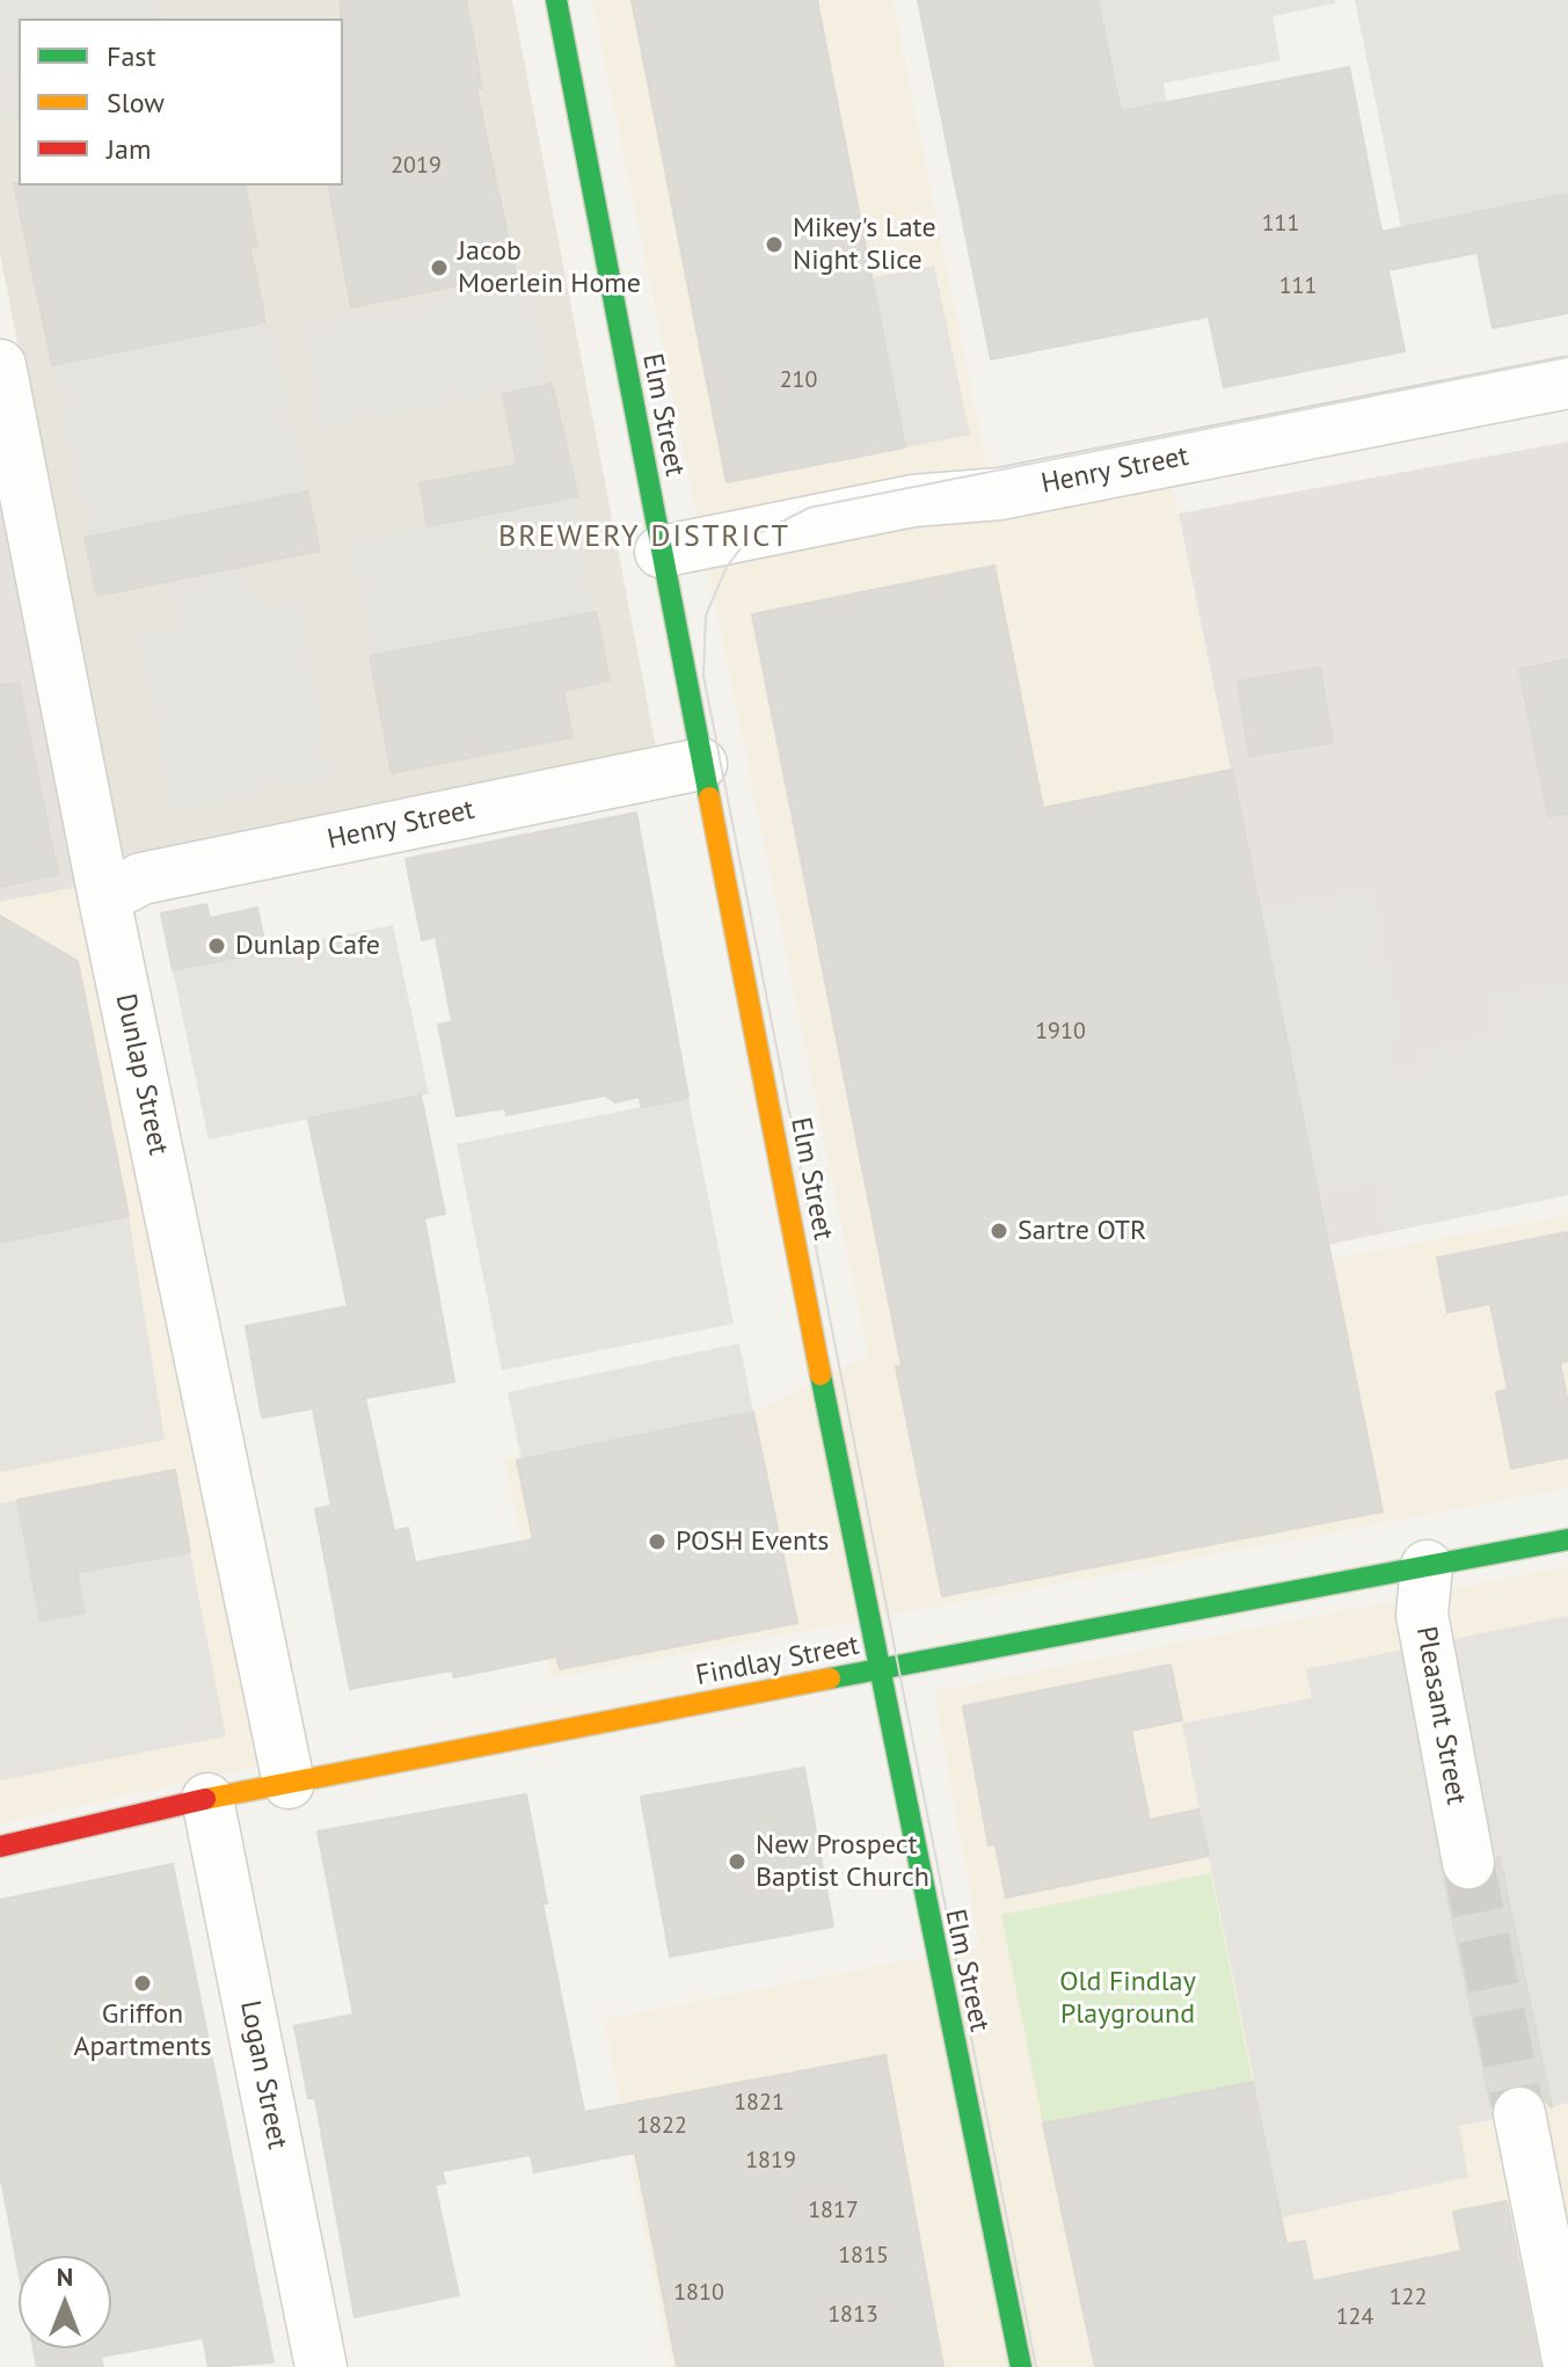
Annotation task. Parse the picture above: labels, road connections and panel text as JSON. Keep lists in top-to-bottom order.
{
  "streets": {
    "street": [
      "Elm Street",
      "Henry Street",
      "Dunlap Street",
      "Findlay Street",
      "Pleasant Street",
      "Logan Street"
    ]
  },
  "crossings": [
    ["Elm Street", "Henry Street"],
    ["Elm Street", "Findlay Street"],
    ["Henry Street", "Dunlap Street"],
    ["Dunlap Street", "Findlay Street"],
    ["Findlay Street", "Pleasant Street"],
    ["Findlay Street", "Logan Street"]
  ],
  "districts": ["BREWERY DISTRICT"],
  "parks": ["Old Findlay Playground"],
  "places": [
    "Mikey's Late Night Slice",
    "Jacob Moerlein Home",
    "Dunlap Cafe",
    "Sartre OTR",
    "POSH Events",
    "New Prospect Baptist Church",
    "Griffon Apartments"
  ],
  "house_numbers": [
    "2019",
    "111",
    "111",
    "210",
    "1910",
    "1821",
    "1822",
    "1819",
    "1817",
    "1815",
    "1810",
    "122",
    "1813",
    "124"
  ],
  "legend": ["Fast", "Slow", "Jam"],
  "north": "top"
}
